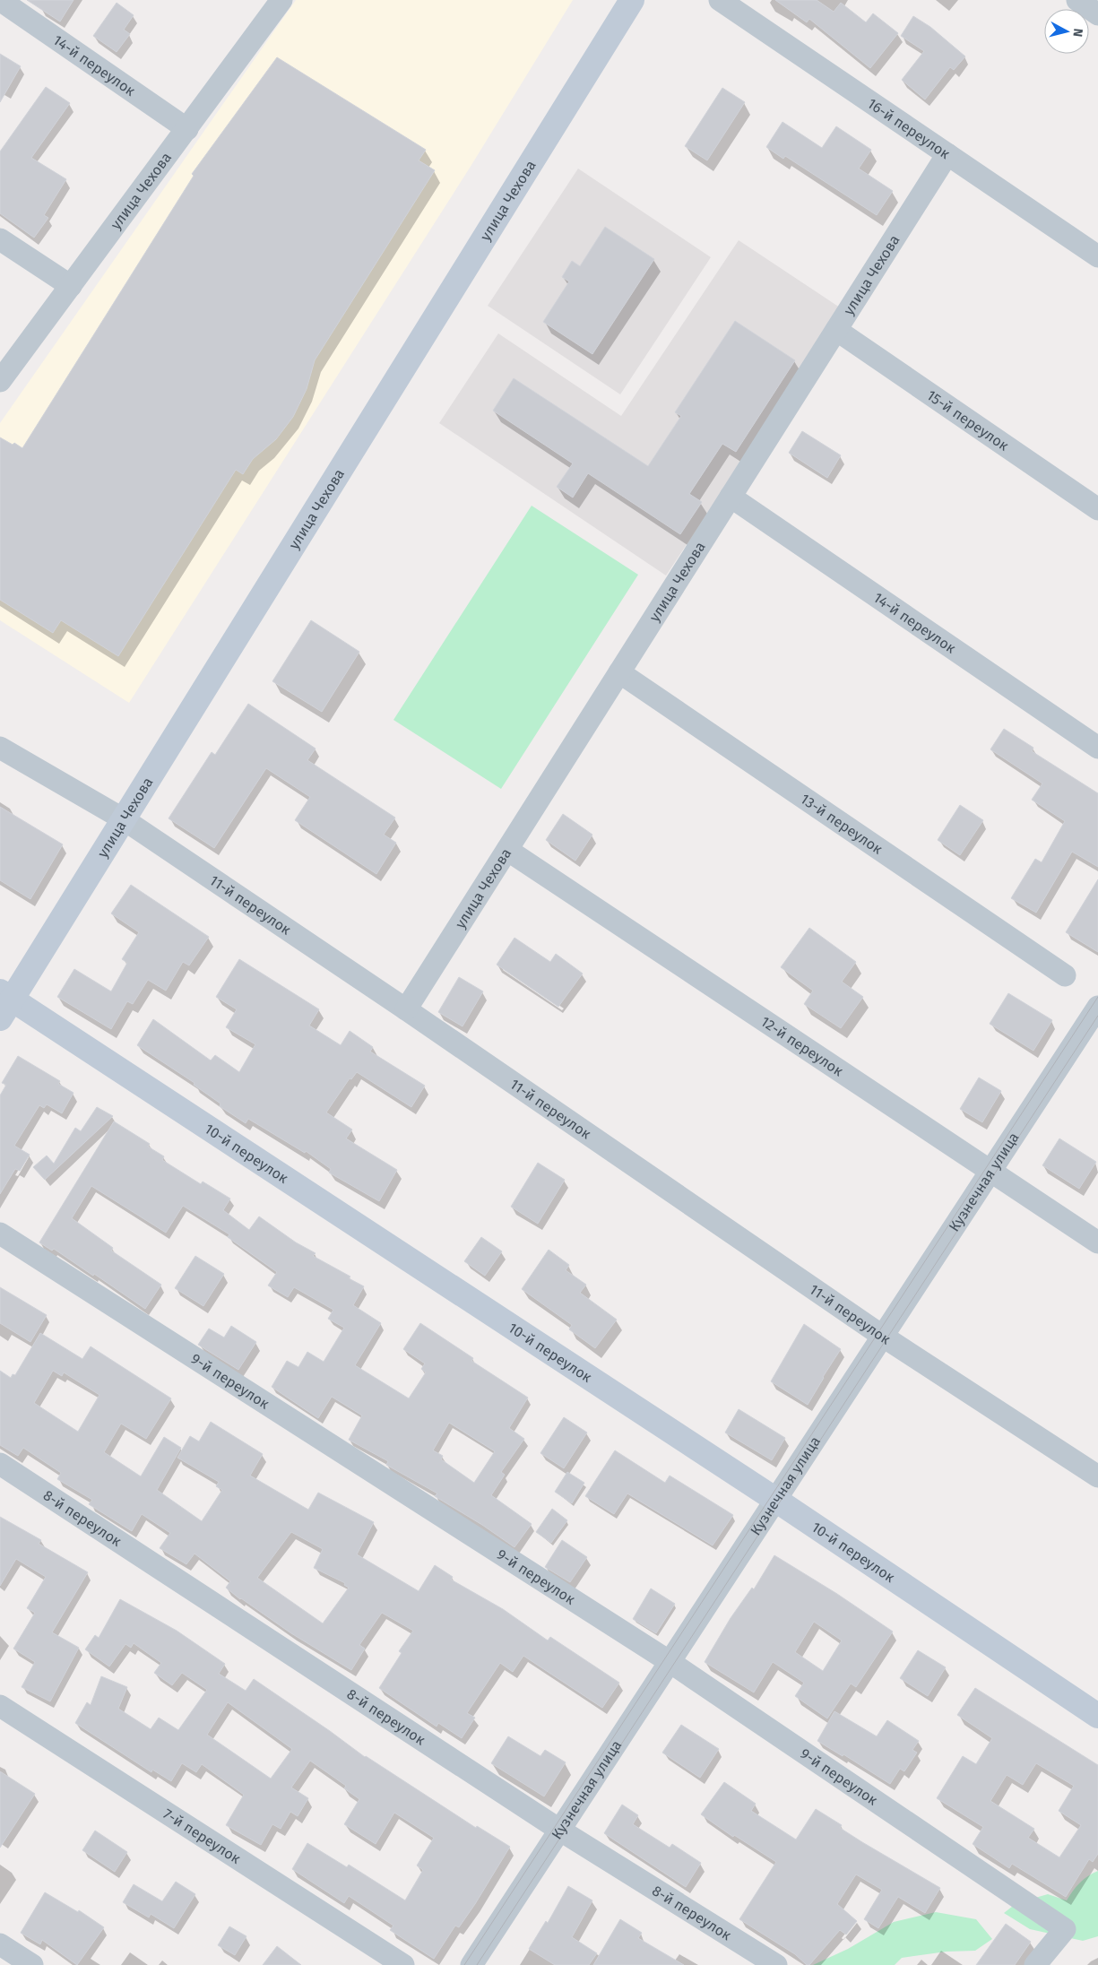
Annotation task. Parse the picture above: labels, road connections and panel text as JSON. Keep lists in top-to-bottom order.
{
  "streets": {
    "street": [
      "14-й переулок",
      "16-й переулок",
      "улица Чехова",
      "15-й переулок",
      "13-й переулок",
      "11-й переулок",
      "12-й переулок",
      "10-й переулок",
      "Кузнечная улица",
      "9-й переулок",
      "8-й переулок",
      "7-й переулок"
    ]
  },
  "crossings": [
    ["14-й переулок", "улица Чехова"],
    ["16-й переулок", "улица Чехова"],
    ["улица Чехова", "15-й переулок"],
    ["улица Чехова", "13-й переулок"],
    ["улица Чехова", "11-й переулок"],
    ["улица Чехова", "12-й переулок"],
    ["улица Чехова", "10-й переулок"],
    ["11-й переулок", "Кузнечная улица"],
    ["12-й переулок", "Кузнечная улица"],
    ["10-й переулок", "Кузнечная улица"],
    ["Кузнечная улица", "9-й переулок"],
    ["Кузнечная улица", "8-й переулок"]
  ],
  "north": "right"
}
